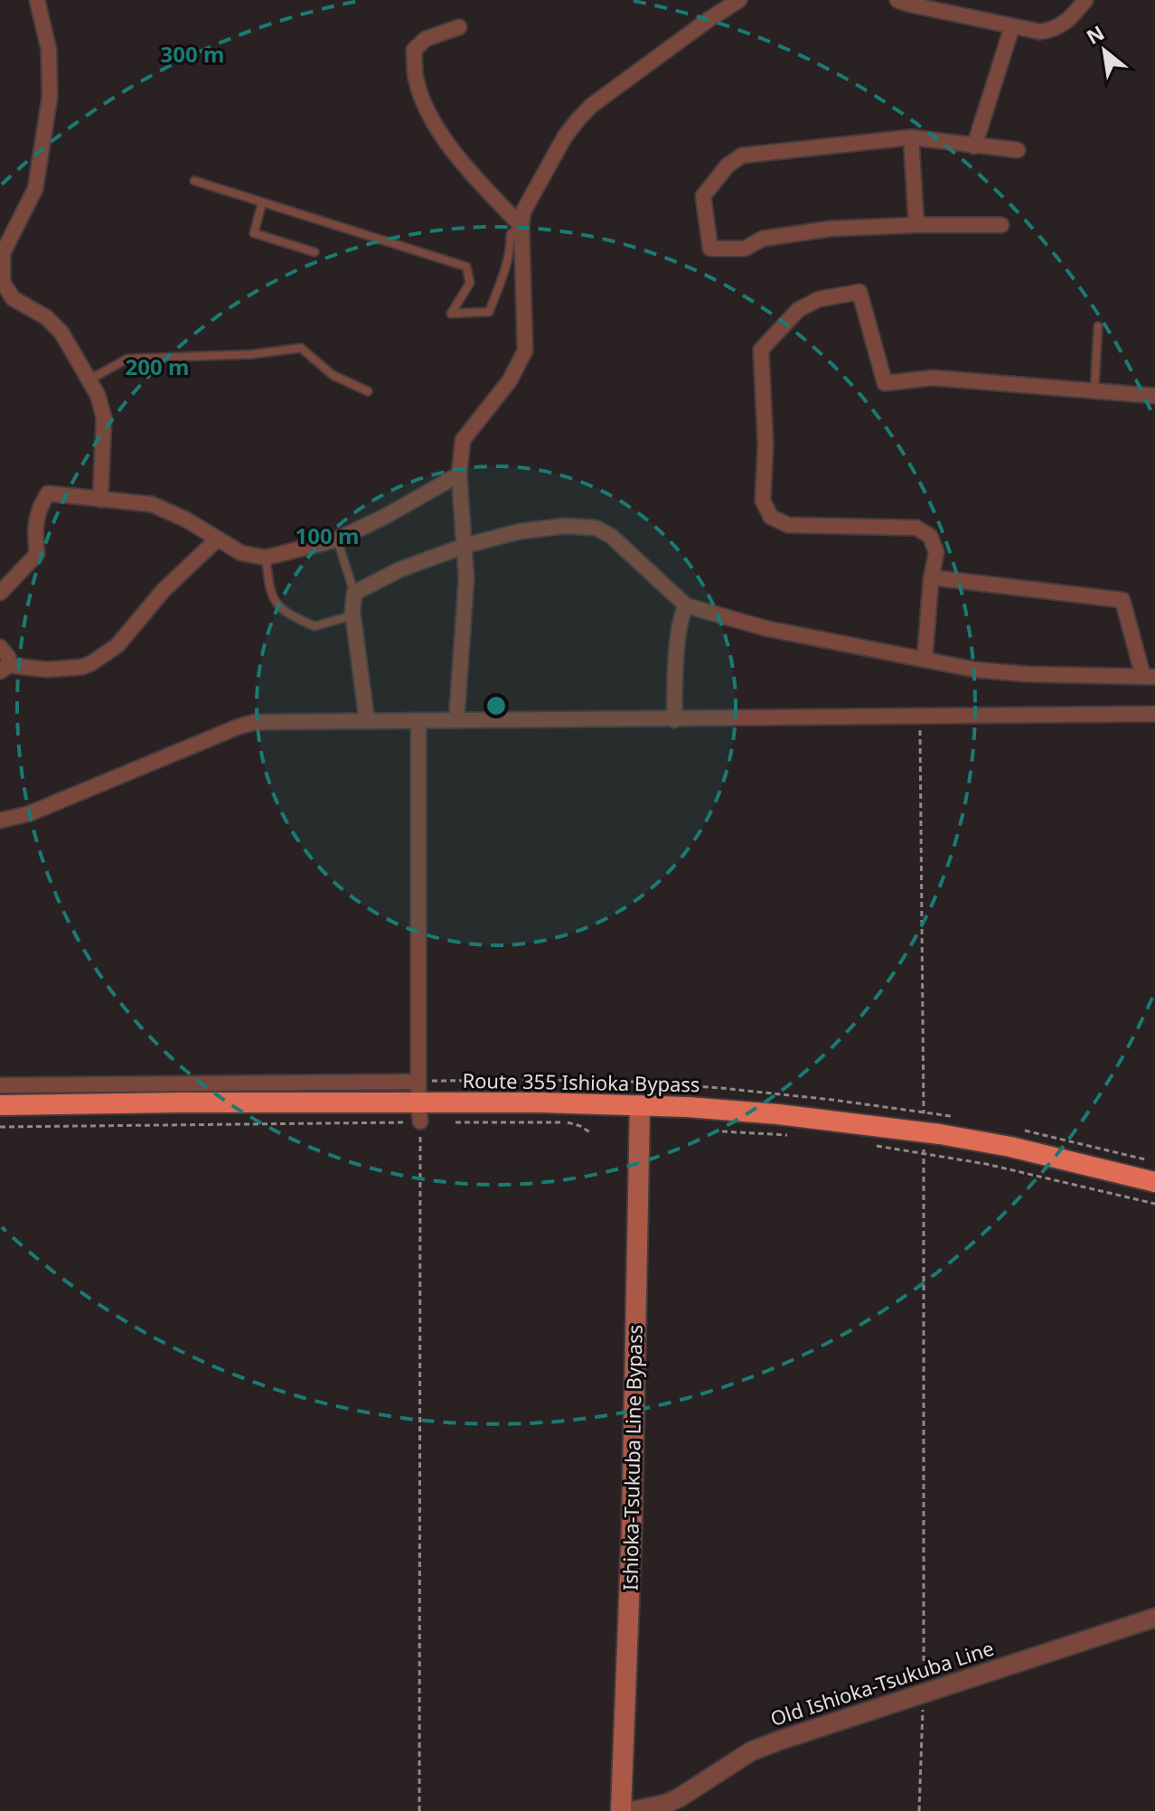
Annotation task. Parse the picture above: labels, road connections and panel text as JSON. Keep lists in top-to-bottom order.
{
  "streets": {
    "highway": ["Route 355 Ishioka Bypass"],
    "main road": ["Ishioka-Tsukuba Line Bypass"],
    "street": ["Old Ishioka-Tsukuba Line"]
  },
  "crossings": [
    ["Route 355 Ishioka Bypass", "Ishioka-Tsukuba Line Bypass"]
  ],
  "north": "top left",
  "rings": ["300 m", "200 m", "100 m"]
}
